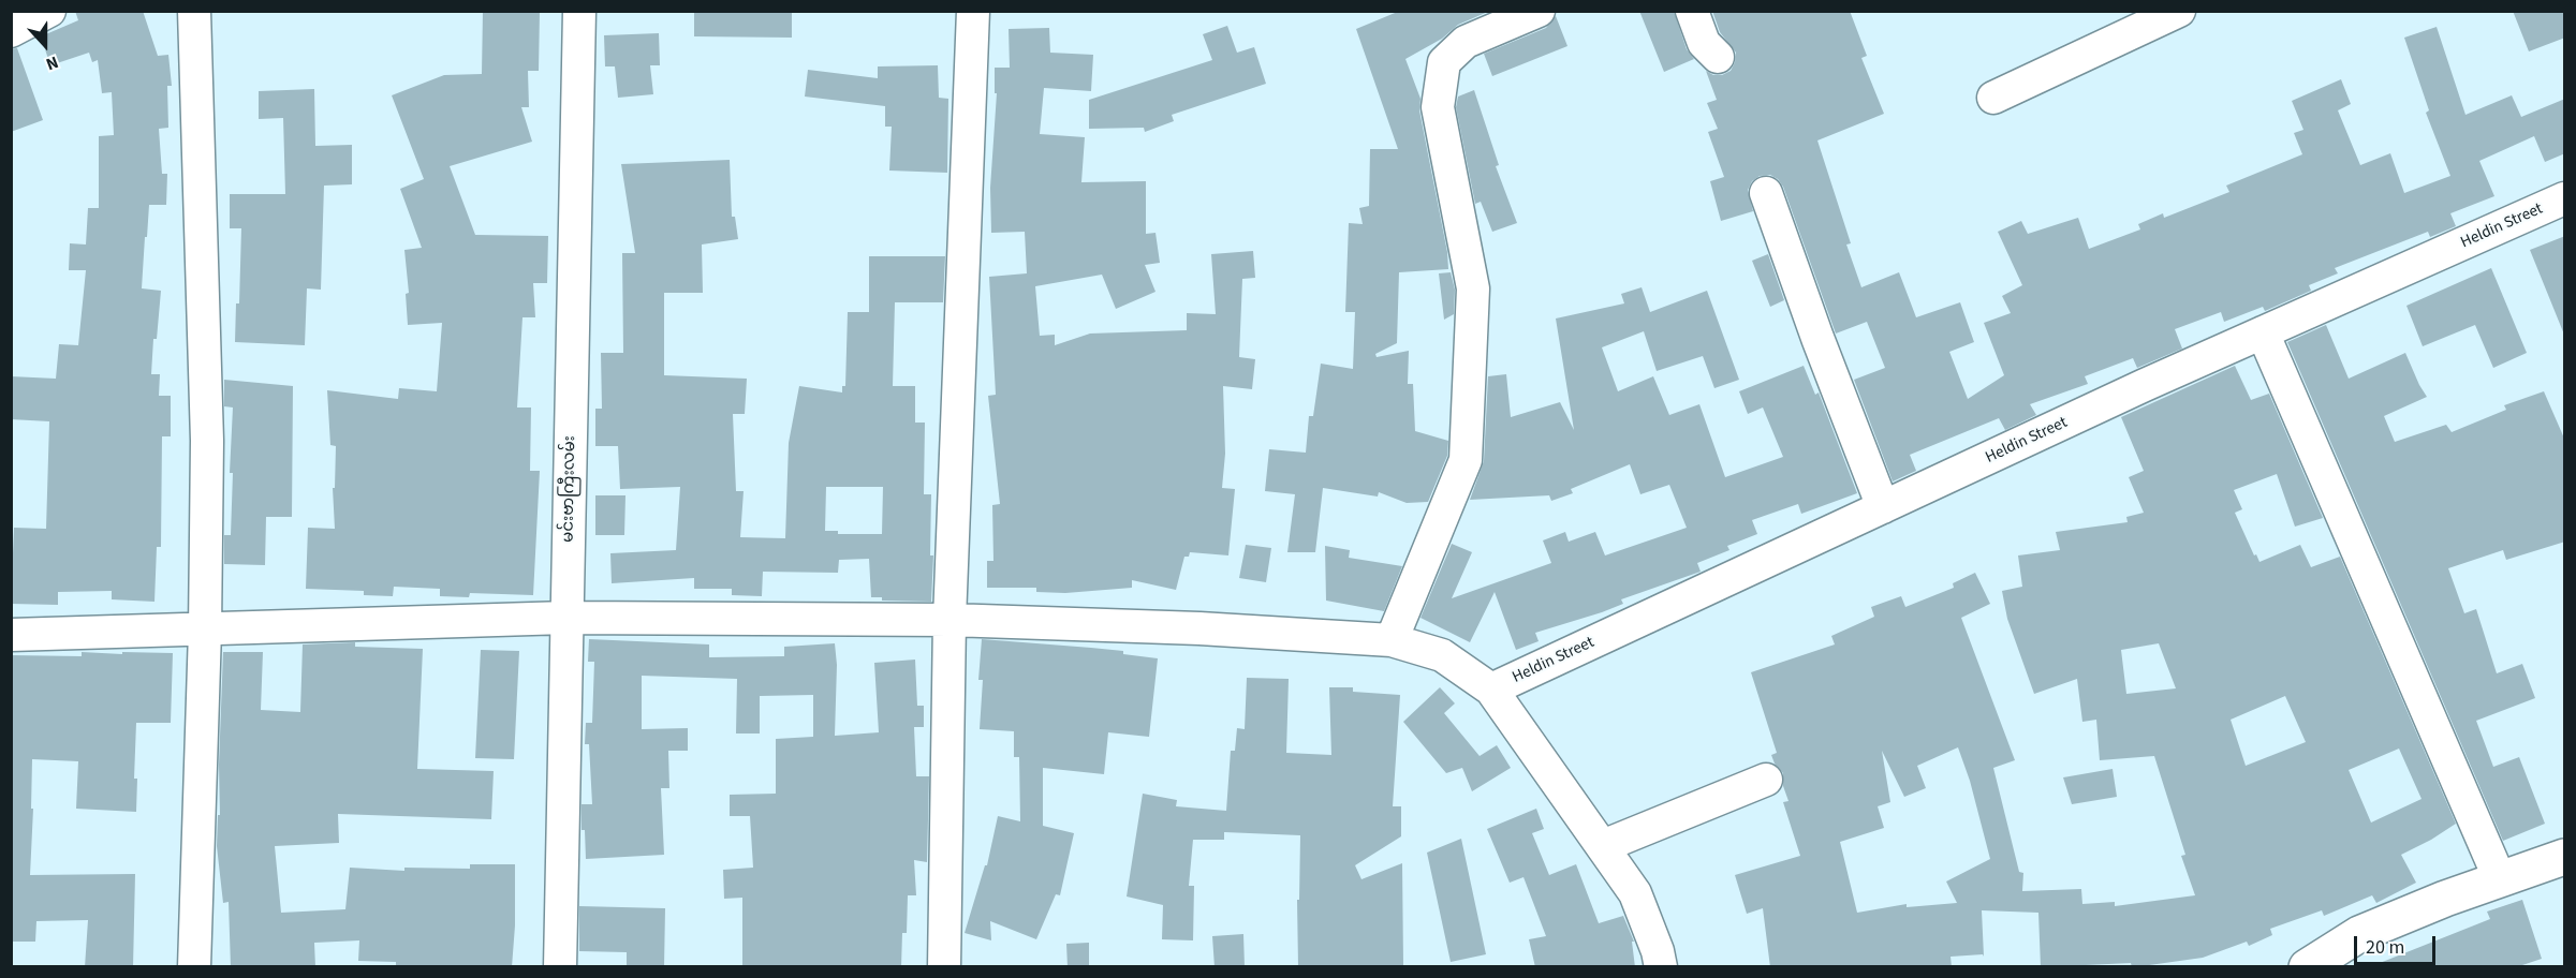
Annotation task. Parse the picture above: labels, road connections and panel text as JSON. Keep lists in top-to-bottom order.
{
  "streets": {
    "street": ["Heldin Street", "မင်းဗာကြီးလမ်း"]
  },
  "scale_bar": "20 m",
  "north": "bottom"
}
